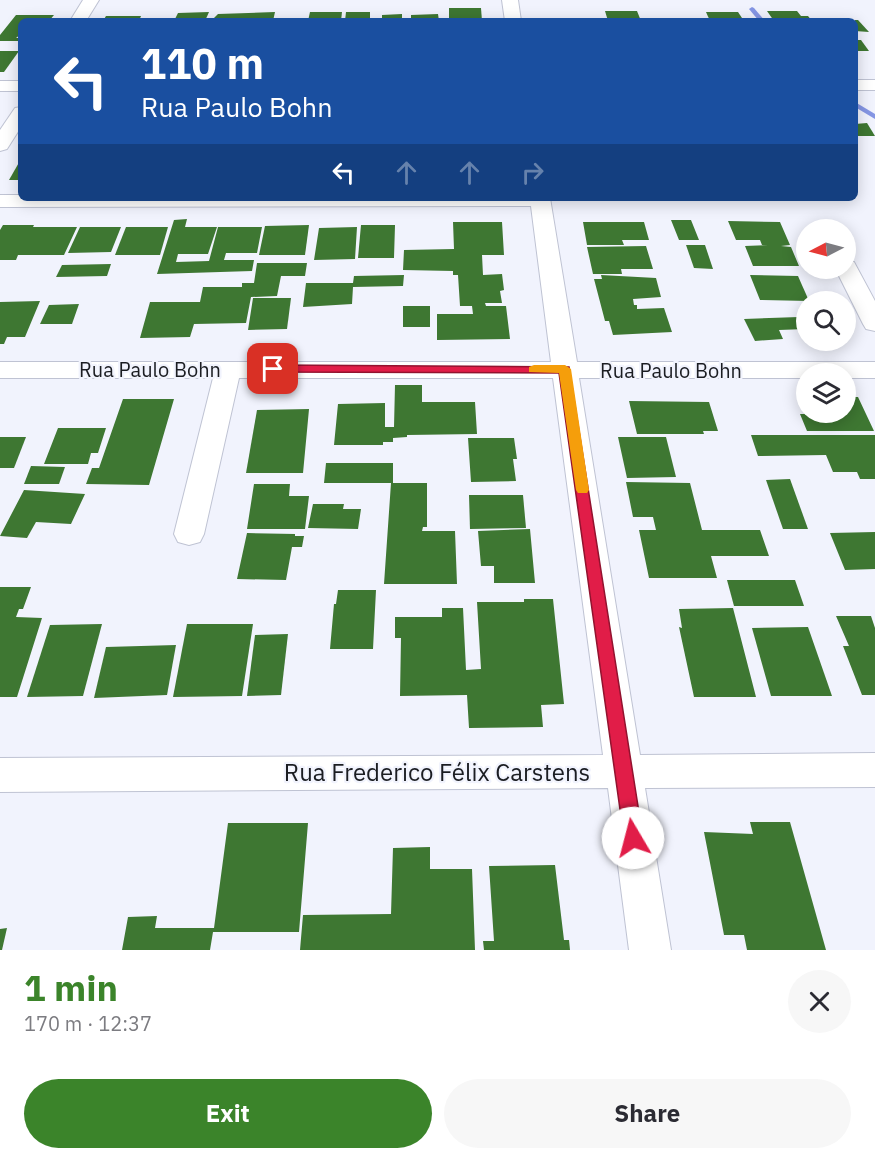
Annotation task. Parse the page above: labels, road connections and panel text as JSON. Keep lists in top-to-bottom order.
{
  "streets": {
    "street": ["Rua Paulo Bohn", "Rua Frederico Félix Carstens"]
  },
  "north": "left",
  "page": {
    "turn": ["110 m", "Rua Paulo Bohn"],
    "heading": ["1 min", "170 m · 12:37"],
    "buttons": ["Exit", "Share"]
  }
}
